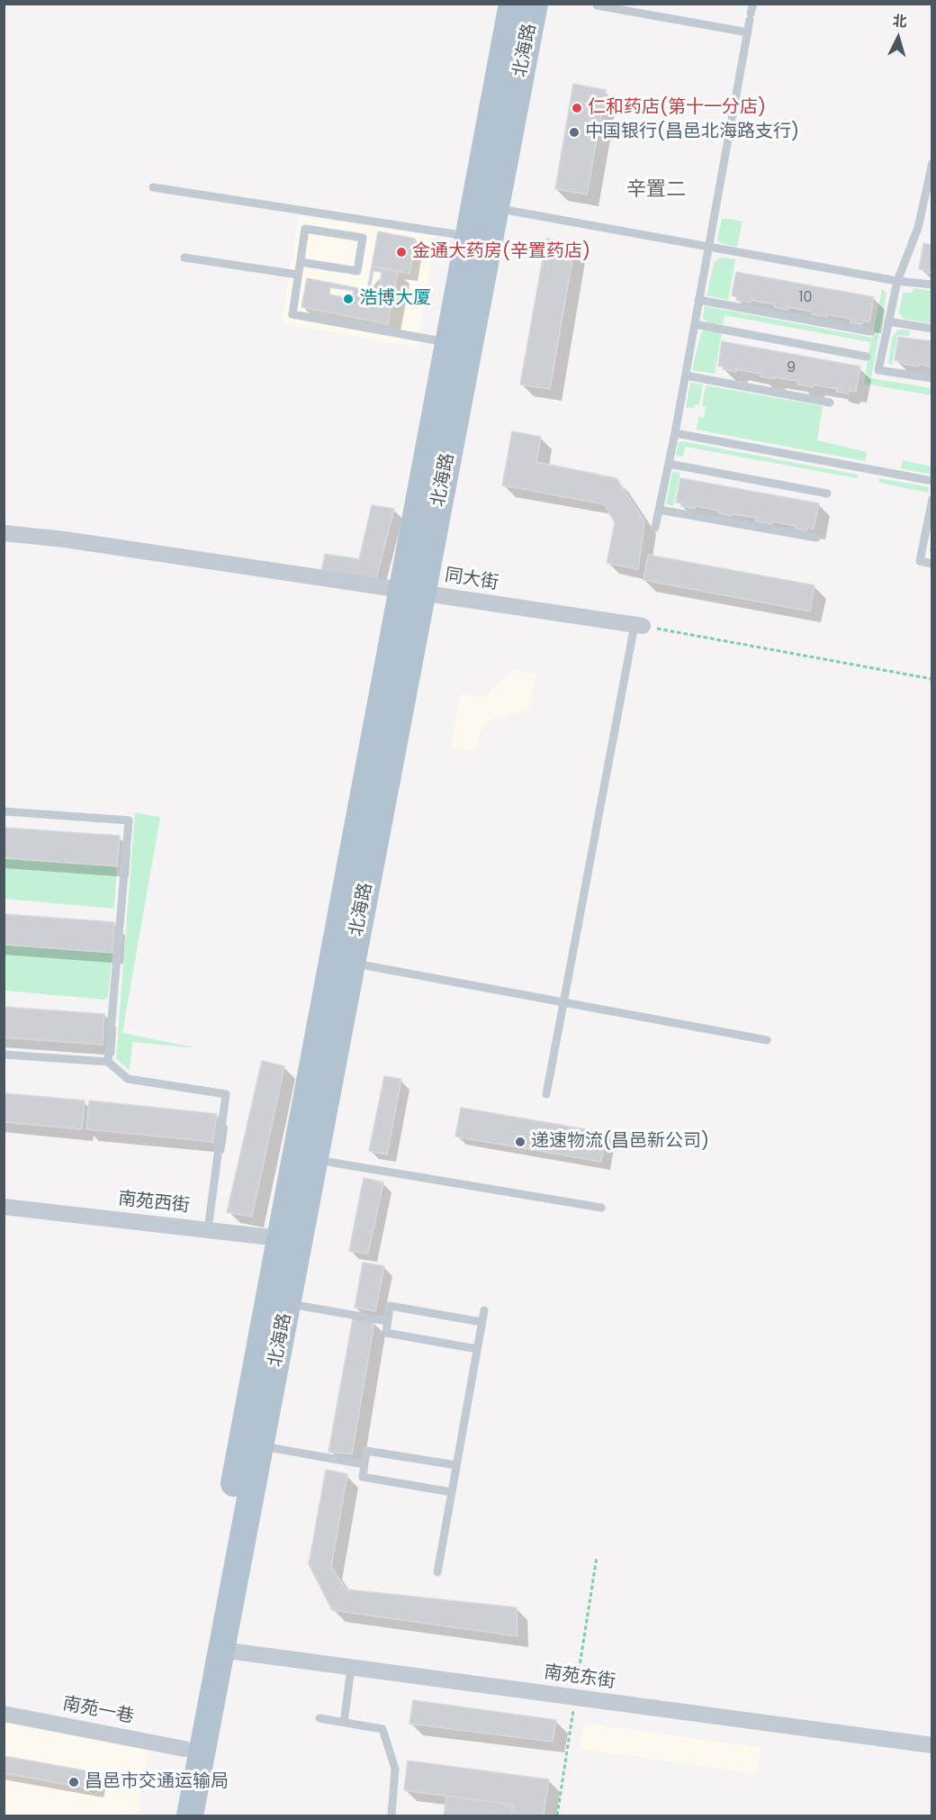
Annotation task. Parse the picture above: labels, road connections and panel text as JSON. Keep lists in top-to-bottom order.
{
  "streets": {
    "main road": ["北海路"],
    "street": [
      "同大街",
      "南苑西街",
      "南苑东街",
      "南苑一巷"
    ]
  },
  "crossings": [
    ["北海路", "同大街"],
    ["北海路", "南苑西街"],
    ["北海路", "南苑东街"],
    ["北海路", "南苑一巷"]
  ],
  "districts": ["辛置二"],
  "places": [
    "仁和药店(第十一分店)",
    "中国银行(昌邑北海路支行)",
    "金通大药房(辛置药店)",
    "浩博大厦",
    "递速物流(昌邑新公司)",
    "昌邑市交通运输局"
  ],
  "house_numbers": ["10", "9"],
  "north": "top"
}
